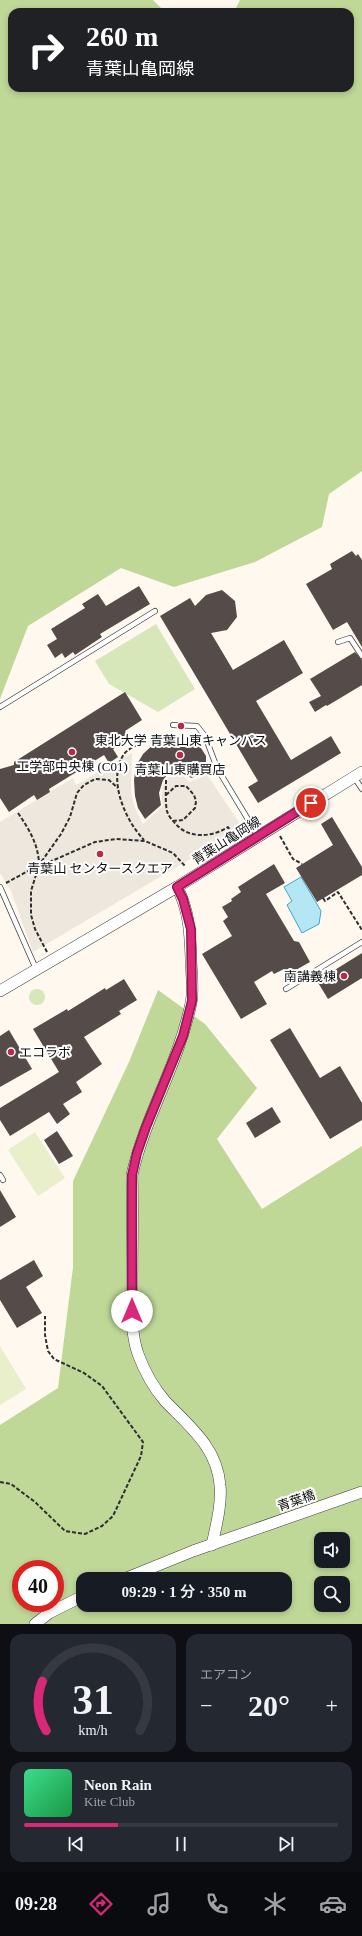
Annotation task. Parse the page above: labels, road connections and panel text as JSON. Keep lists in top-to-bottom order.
{
  "streets": {
    "street": ["青葉山亀岡線", "青葉橋"]
  },
  "places": [
    "東北大学 青葉山東キャンパス",
    "工学部中央棟 (C01)",
    "青葉山東購買店",
    "青葉山 センタースクエア",
    "南講義棟",
    "エコラボ"
  ],
  "page": {
    "turn": ["260 m", "青葉山亀岡線"],
    "limit": "40",
    "trip": "09:29 · 1 分 · 350 m",
    "tile": "エアコン",
    "heat": ["−", "20°", "+"],
    "song": ["Neon Rain", "Kite Club"],
    "tabs": "09:28",
    "gauge": ["31", "km/h"]
  }
}
